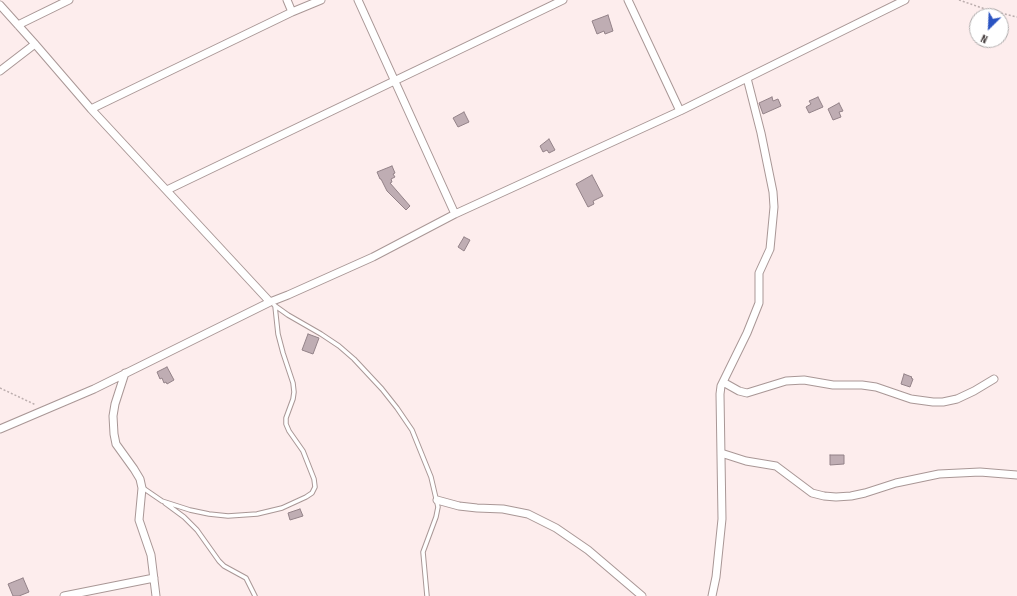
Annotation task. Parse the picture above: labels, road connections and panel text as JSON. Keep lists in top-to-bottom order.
{
  "north": "bottom left"
}
